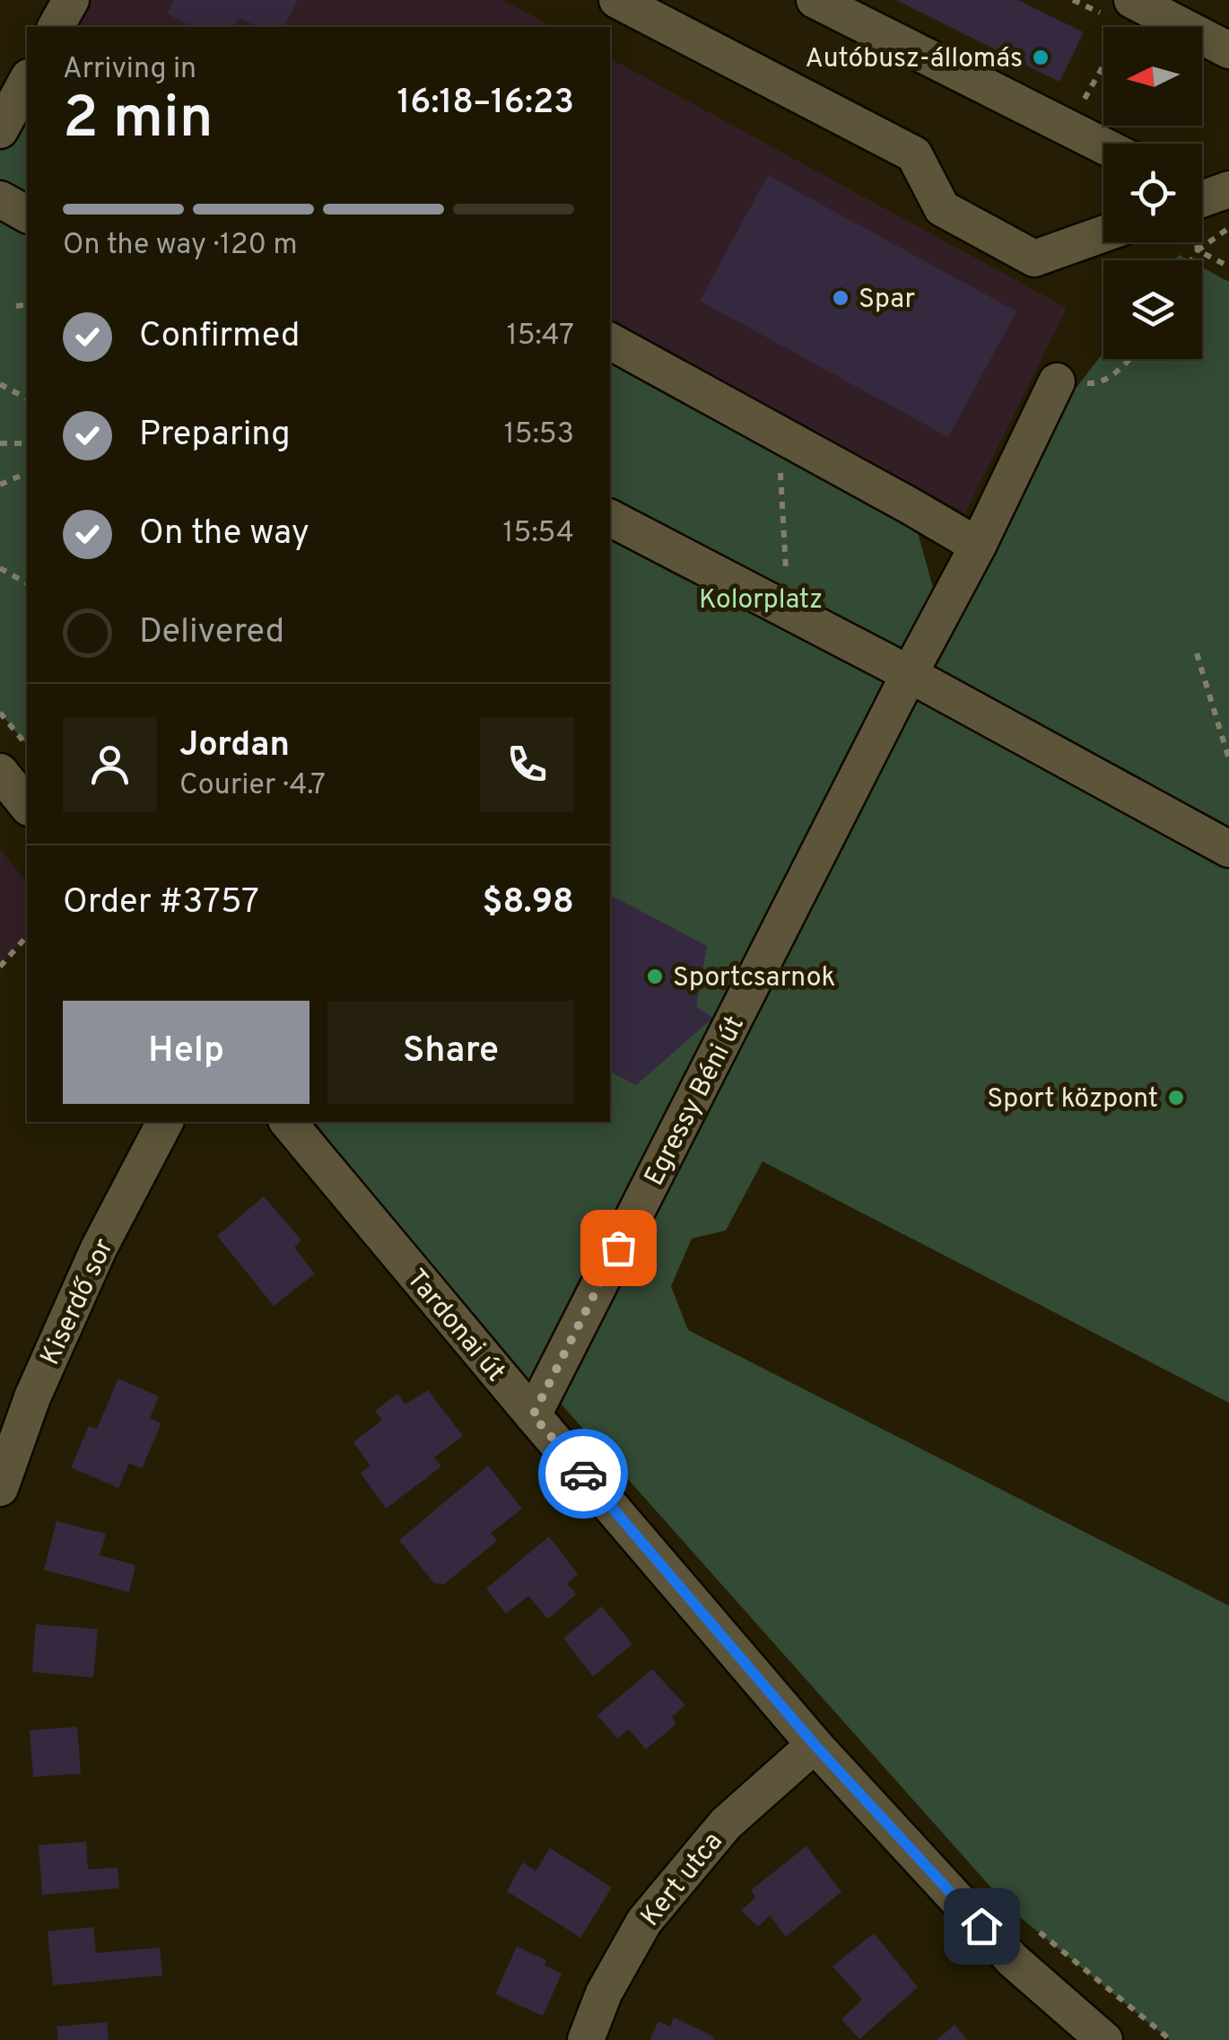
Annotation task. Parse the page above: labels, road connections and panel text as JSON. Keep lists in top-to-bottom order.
{
  "streets": {
    "street": [
      "Egressy Béni út",
      "Kiserdő sor",
      "Tardonai út",
      "Kert utca"
    ]
  },
  "crossings": [
    ["Egressy Béni út", "Tardonai út"],
    ["Tardonai út", "Kert utca"]
  ],
  "parks": ["Kolorplatz"],
  "places": [
    "Autóbusz-állomás",
    "Spar",
    "Sportcsarnok",
    "Sport központ"
  ],
  "north": "left",
  "page": {
    "heading": ["2 min", "Arriving in", "16:18–16:23"],
    "panel": [
      "Jordan",
      "Courier · 4.7",
      "Order #3757",
      "$8.98"
    ],
    "bar": "On the way · 120 m",
    "list": [
      ["Confirmed", "15:47"],
      ["Preparing", "15:53"],
      ["On the way", "15:54"],
      "Delivered"
    ],
    "buttons": ["Help", "Share"]
  }
}
